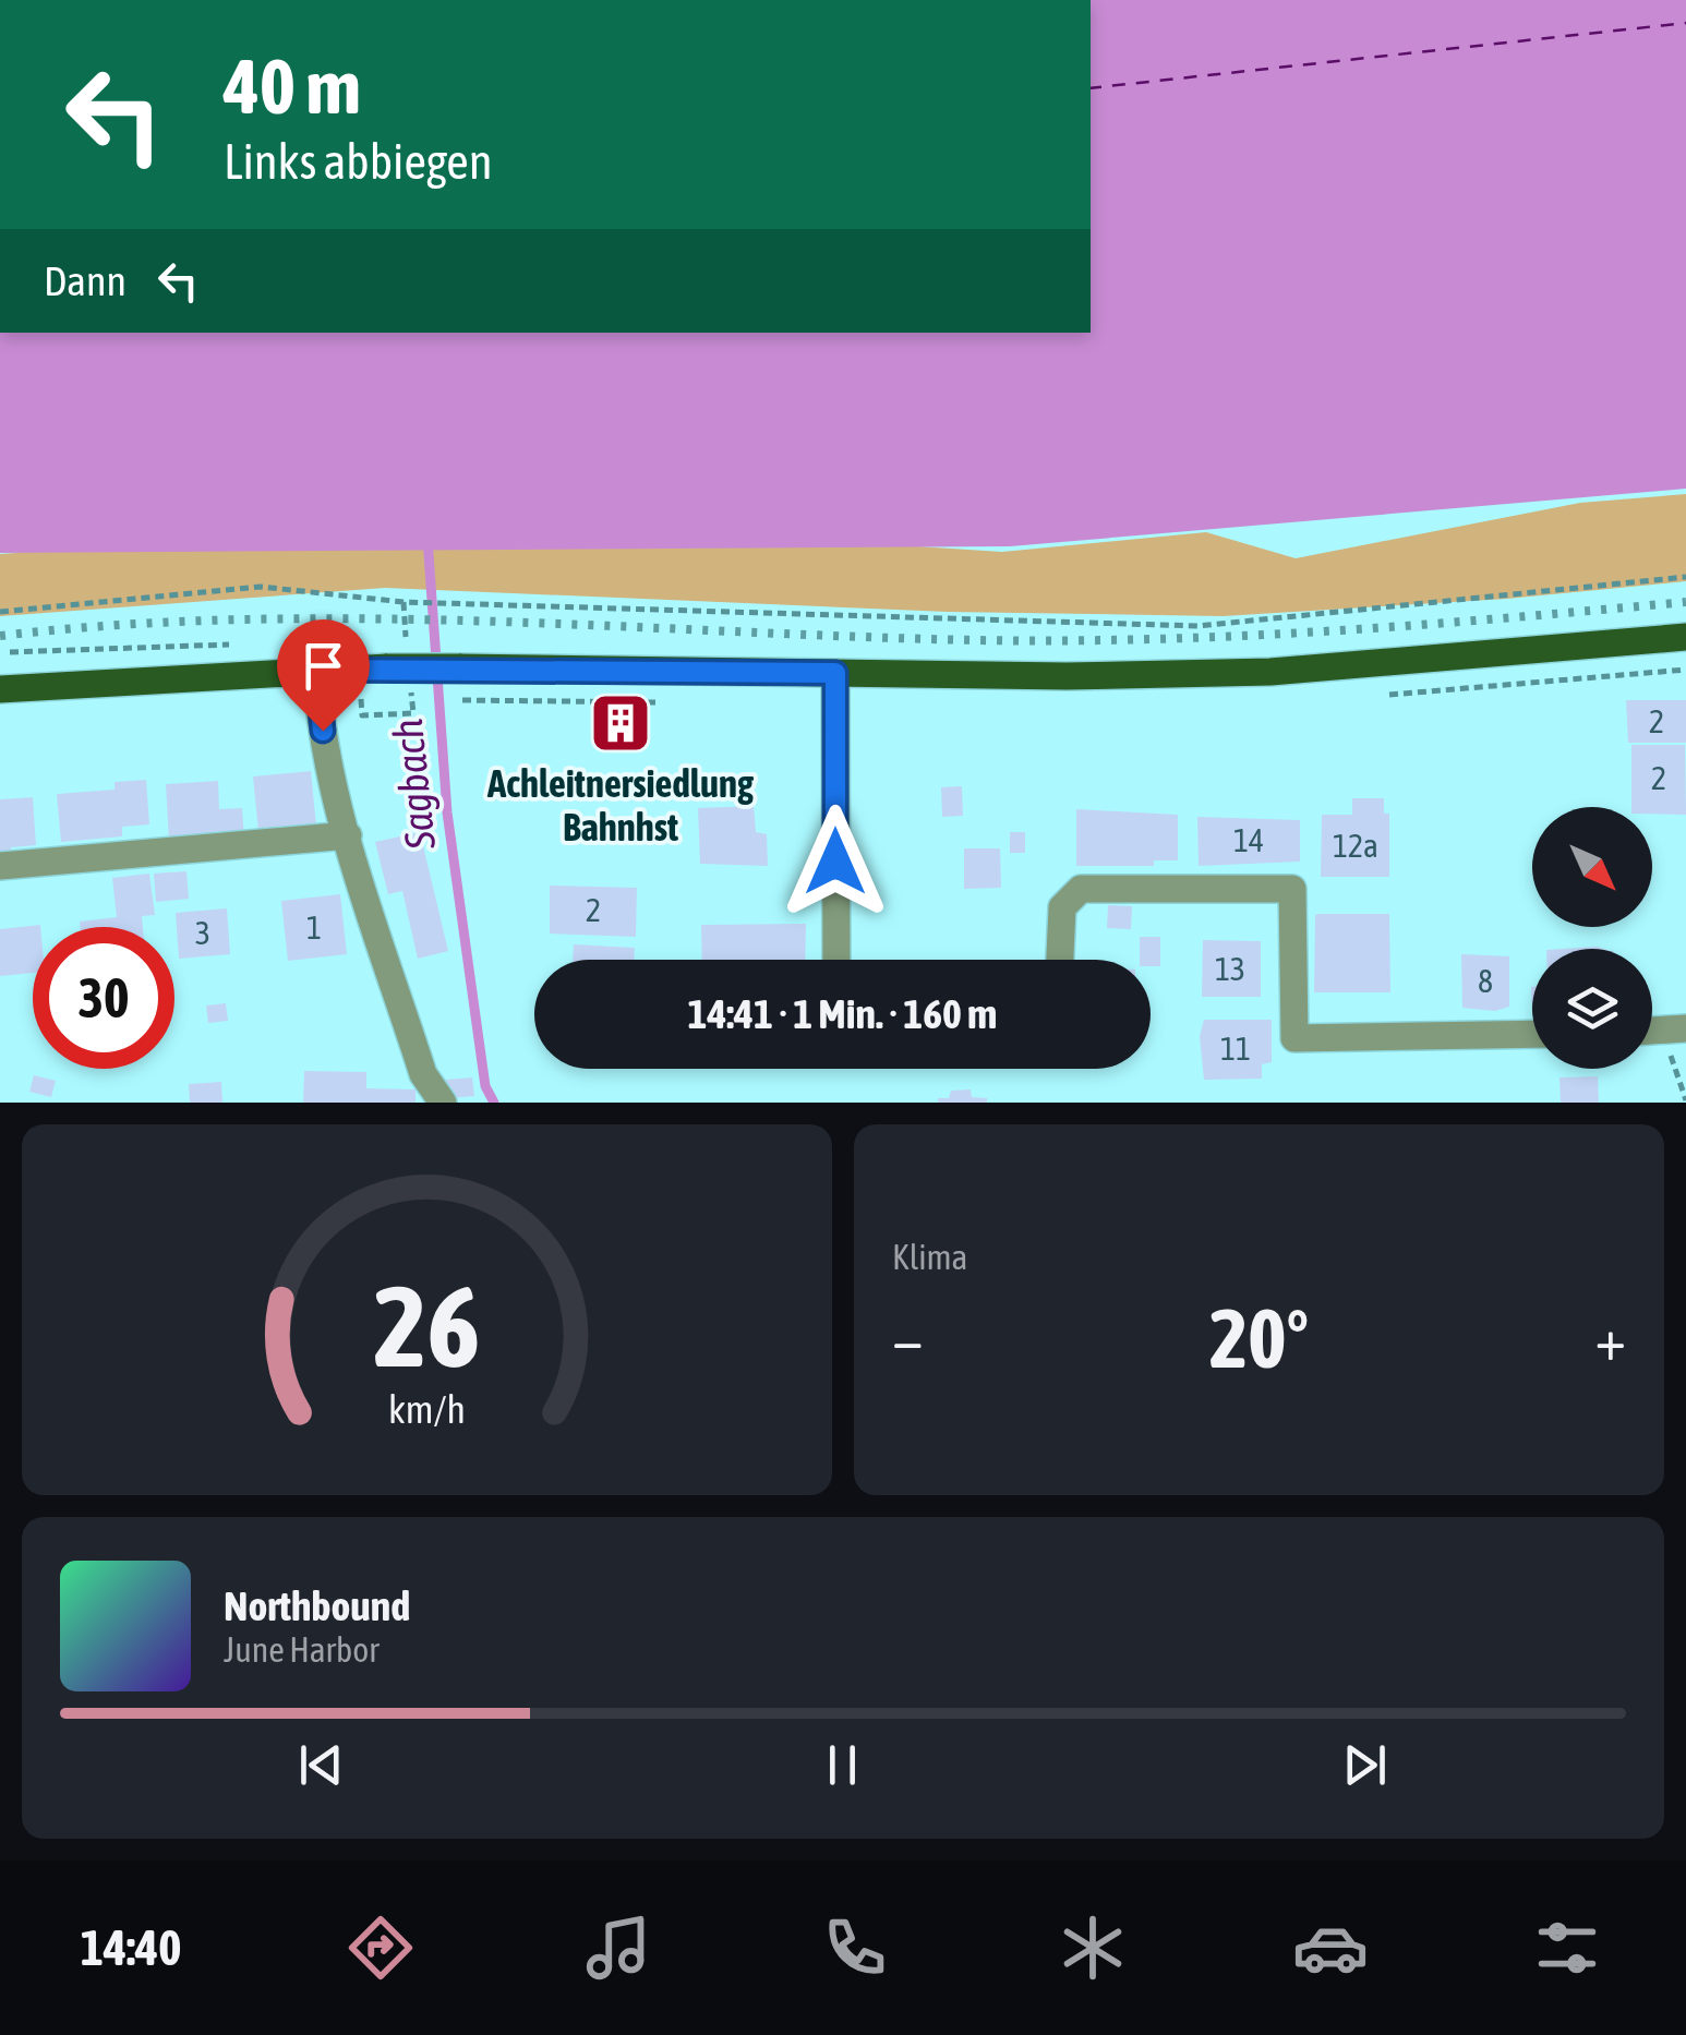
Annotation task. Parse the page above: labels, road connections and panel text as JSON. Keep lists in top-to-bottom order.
{
  "water": ["Sagbach"],
  "places": {
    "building": ["Achleitnersiedlung Bahnhst"]
  },
  "house_numbers": [
    "2",
    "2",
    "14",
    "12a",
    "2",
    "1",
    "3",
    "13",
    "8",
    "11"
  ],
  "north": "bottom right",
  "page": {
    "turn": ["40 m", "Links abbiegen"],
    "then": "Dann",
    "limit": "30",
    "trip": "14:41 · 1 Min. · 160 m",
    "tile": "Klima",
    "heat": ["−", "20°", "+"],
    "song": ["Northbound", "June Harbor"],
    "tabs": "14:40",
    "gauge": ["26", "km/h"]
  }
}
